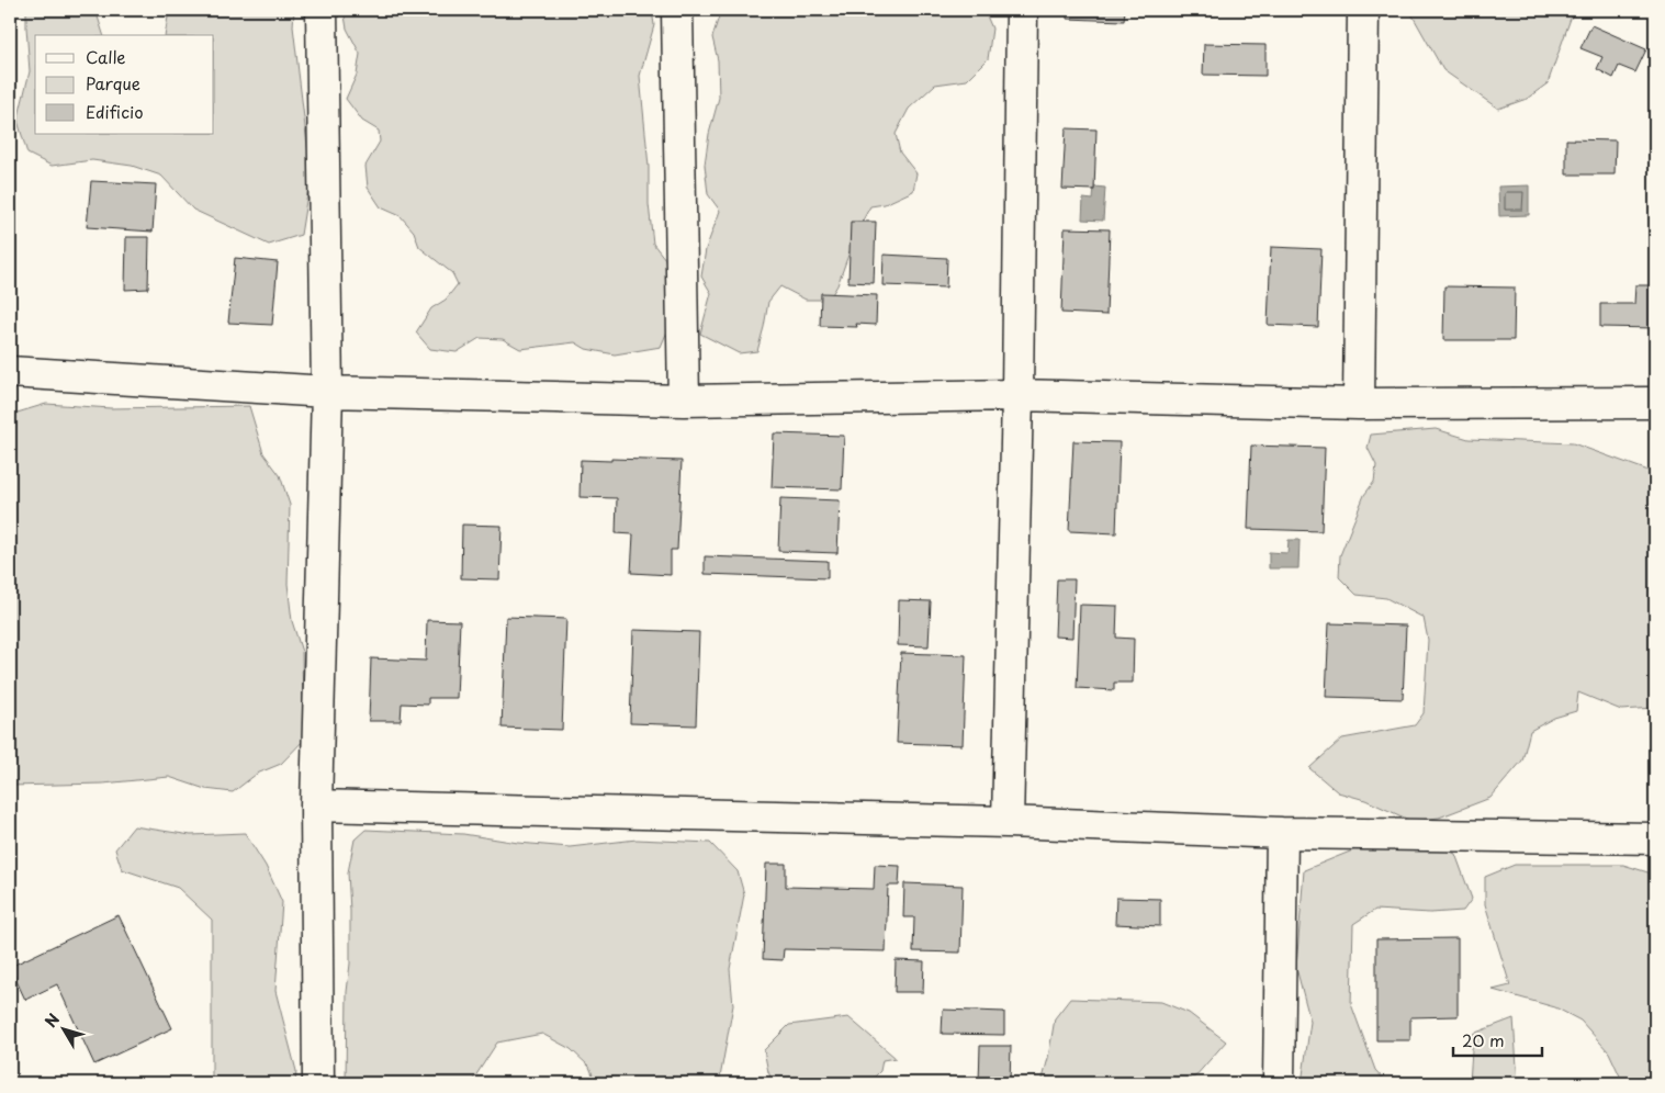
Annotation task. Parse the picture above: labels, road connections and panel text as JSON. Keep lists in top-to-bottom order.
{
  "legend": ["Calle", "Parque", "Edificio"],
  "scale_bar": "20 m",
  "north": "top left"
}
